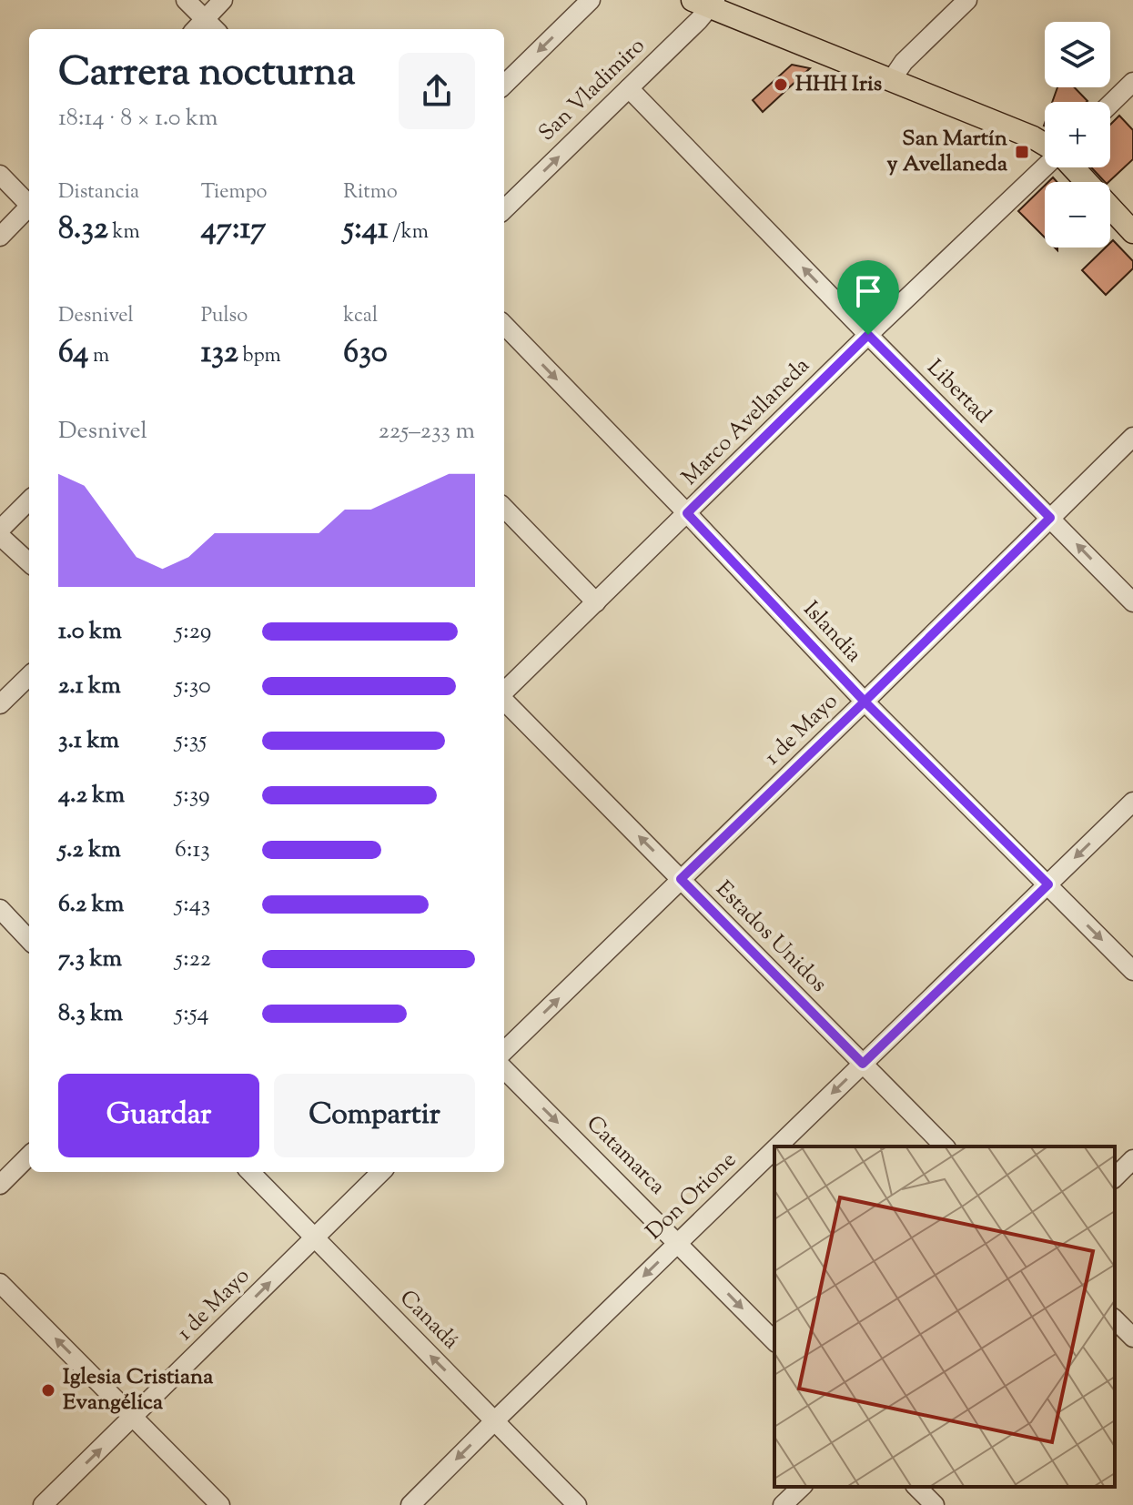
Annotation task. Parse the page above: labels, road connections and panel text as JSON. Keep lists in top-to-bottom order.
{
  "streets": {
    "street": [
      "San Vladimiro",
      "Libertad",
      "Marco Avellaneda",
      "Islandia",
      "1 de Mayo",
      "Estados Unidos",
      "Catamarca",
      "Don Orione",
      "Canadá"
    ]
  },
  "crossings": [
    ["San Vladimiro", "Libertad"],
    ["Libertad", "Marco Avellaneda"],
    ["Libertad", "1 de Mayo"],
    ["Marco Avellaneda", "Islandia"],
    ["Islandia", "1 de Mayo"],
    ["Islandia", "Don Orione"],
    ["1 de Mayo", "Estados Unidos"],
    ["1 de Mayo", "Canadá"],
    ["Estados Unidos", "Don Orione"],
    ["Catamarca", "Don Orione"],
    ["Don Orione", "Canadá"]
  ],
  "one_way": [
    "Libertad",
    "1 de Mayo",
    "Estados Unidos",
    "Catamarca",
    "Don Orione",
    "Canadá"
  ],
  "places": {
    "other": ["HHH Iris", "Iglesia Cristiana Evangélica"],
    "transit": ["San Martín y Avellaneda"]
  },
  "page": {
    "map_buttons": ["+", "−"],
    "heading": ["Carrera nocturna", "18:14 · 8 × 1.0 km"],
    "stats": [
      ["Distancia", "8.32 km"],
      ["Tiempo", "47:17"],
      ["Ritmo", "5:41 /km"],
      ["Desnivel", "64 m"],
      ["Pulso", "132 bpm"],
      ["kcal", "630"]
    ],
    "chart": ["Desnivel", "225–233 m"],
    "list": [
      {
        "name": "1.0 km",
        "note": "5:29"
      },
      {
        "name": "2.1 km",
        "note": "5:30"
      },
      {
        "name": "3.1 km",
        "note": "5:35"
      },
      {
        "name": "4.2 km",
        "note": "5:39"
      },
      {
        "name": "5.2 km",
        "note": "6:13"
      },
      {
        "name": "6.2 km",
        "note": "5:43"
      },
      {
        "name": "7.3 km",
        "note": "5:22"
      },
      {
        "name": "8.3 km",
        "note": "5:54"
      }
    ],
    "buttons": ["Guardar", "Compartir"]
  }
}
